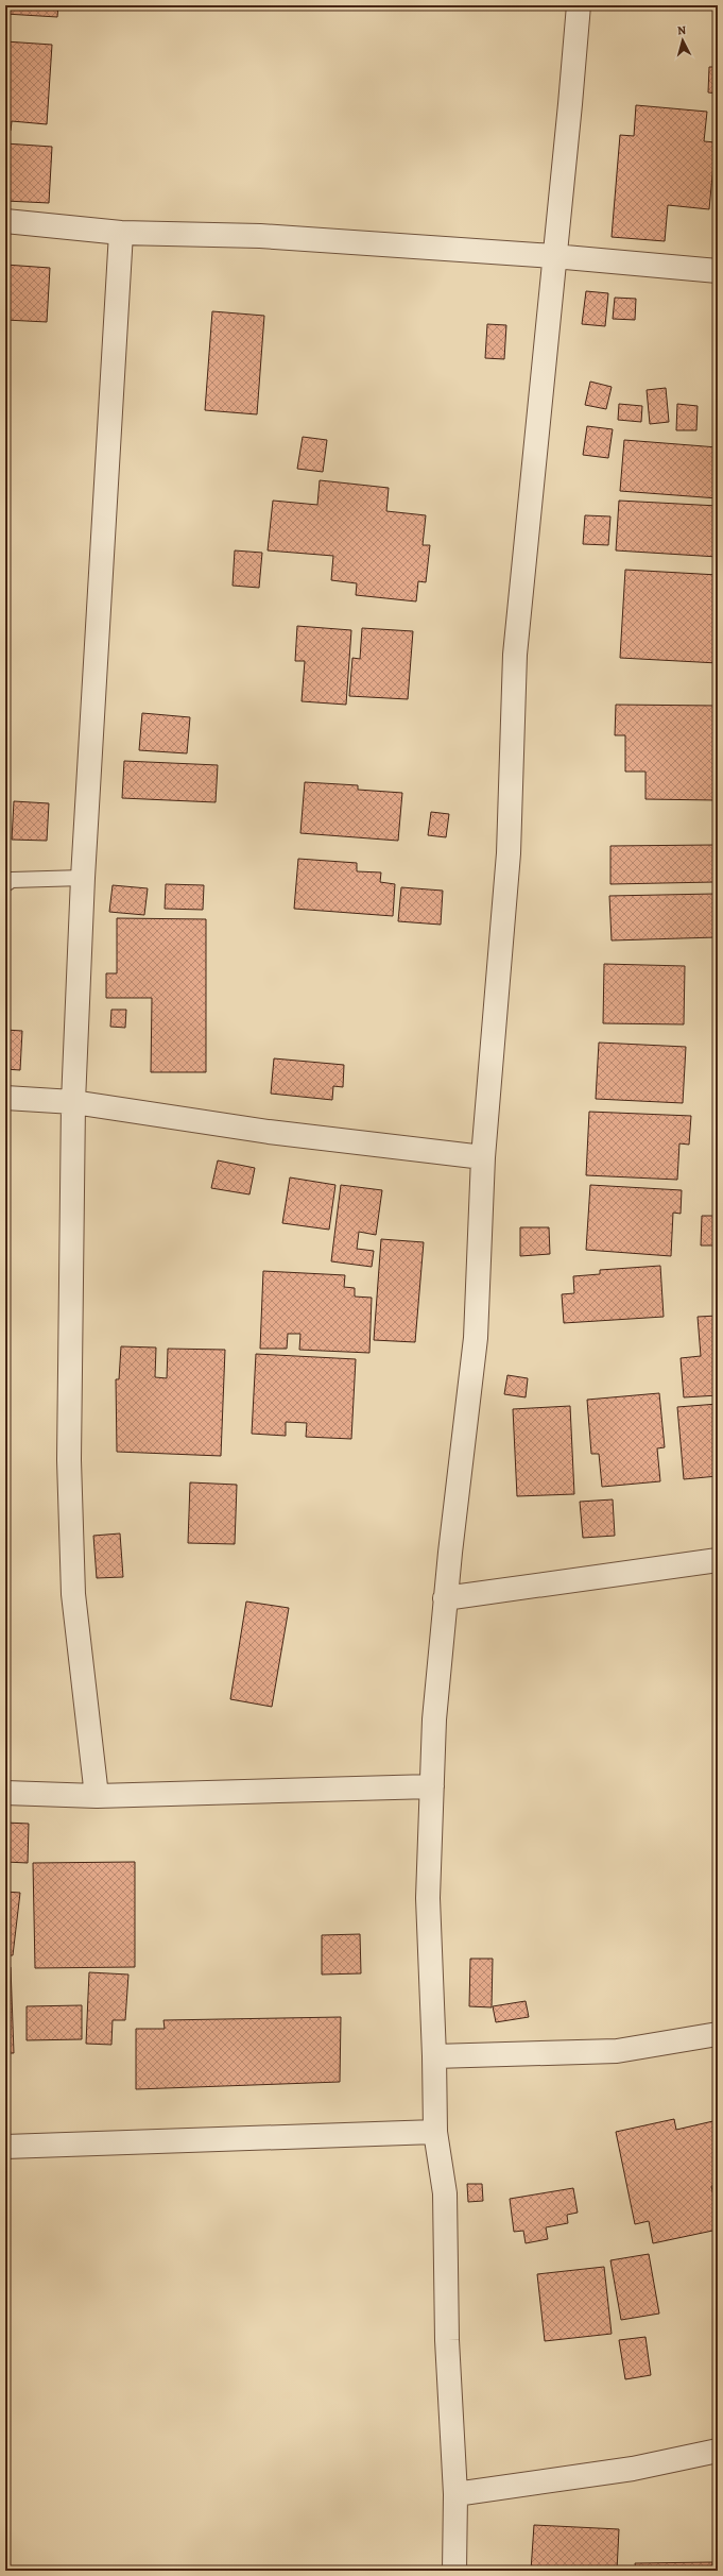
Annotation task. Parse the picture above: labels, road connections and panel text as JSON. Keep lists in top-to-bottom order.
{
  "north": "top"
}
